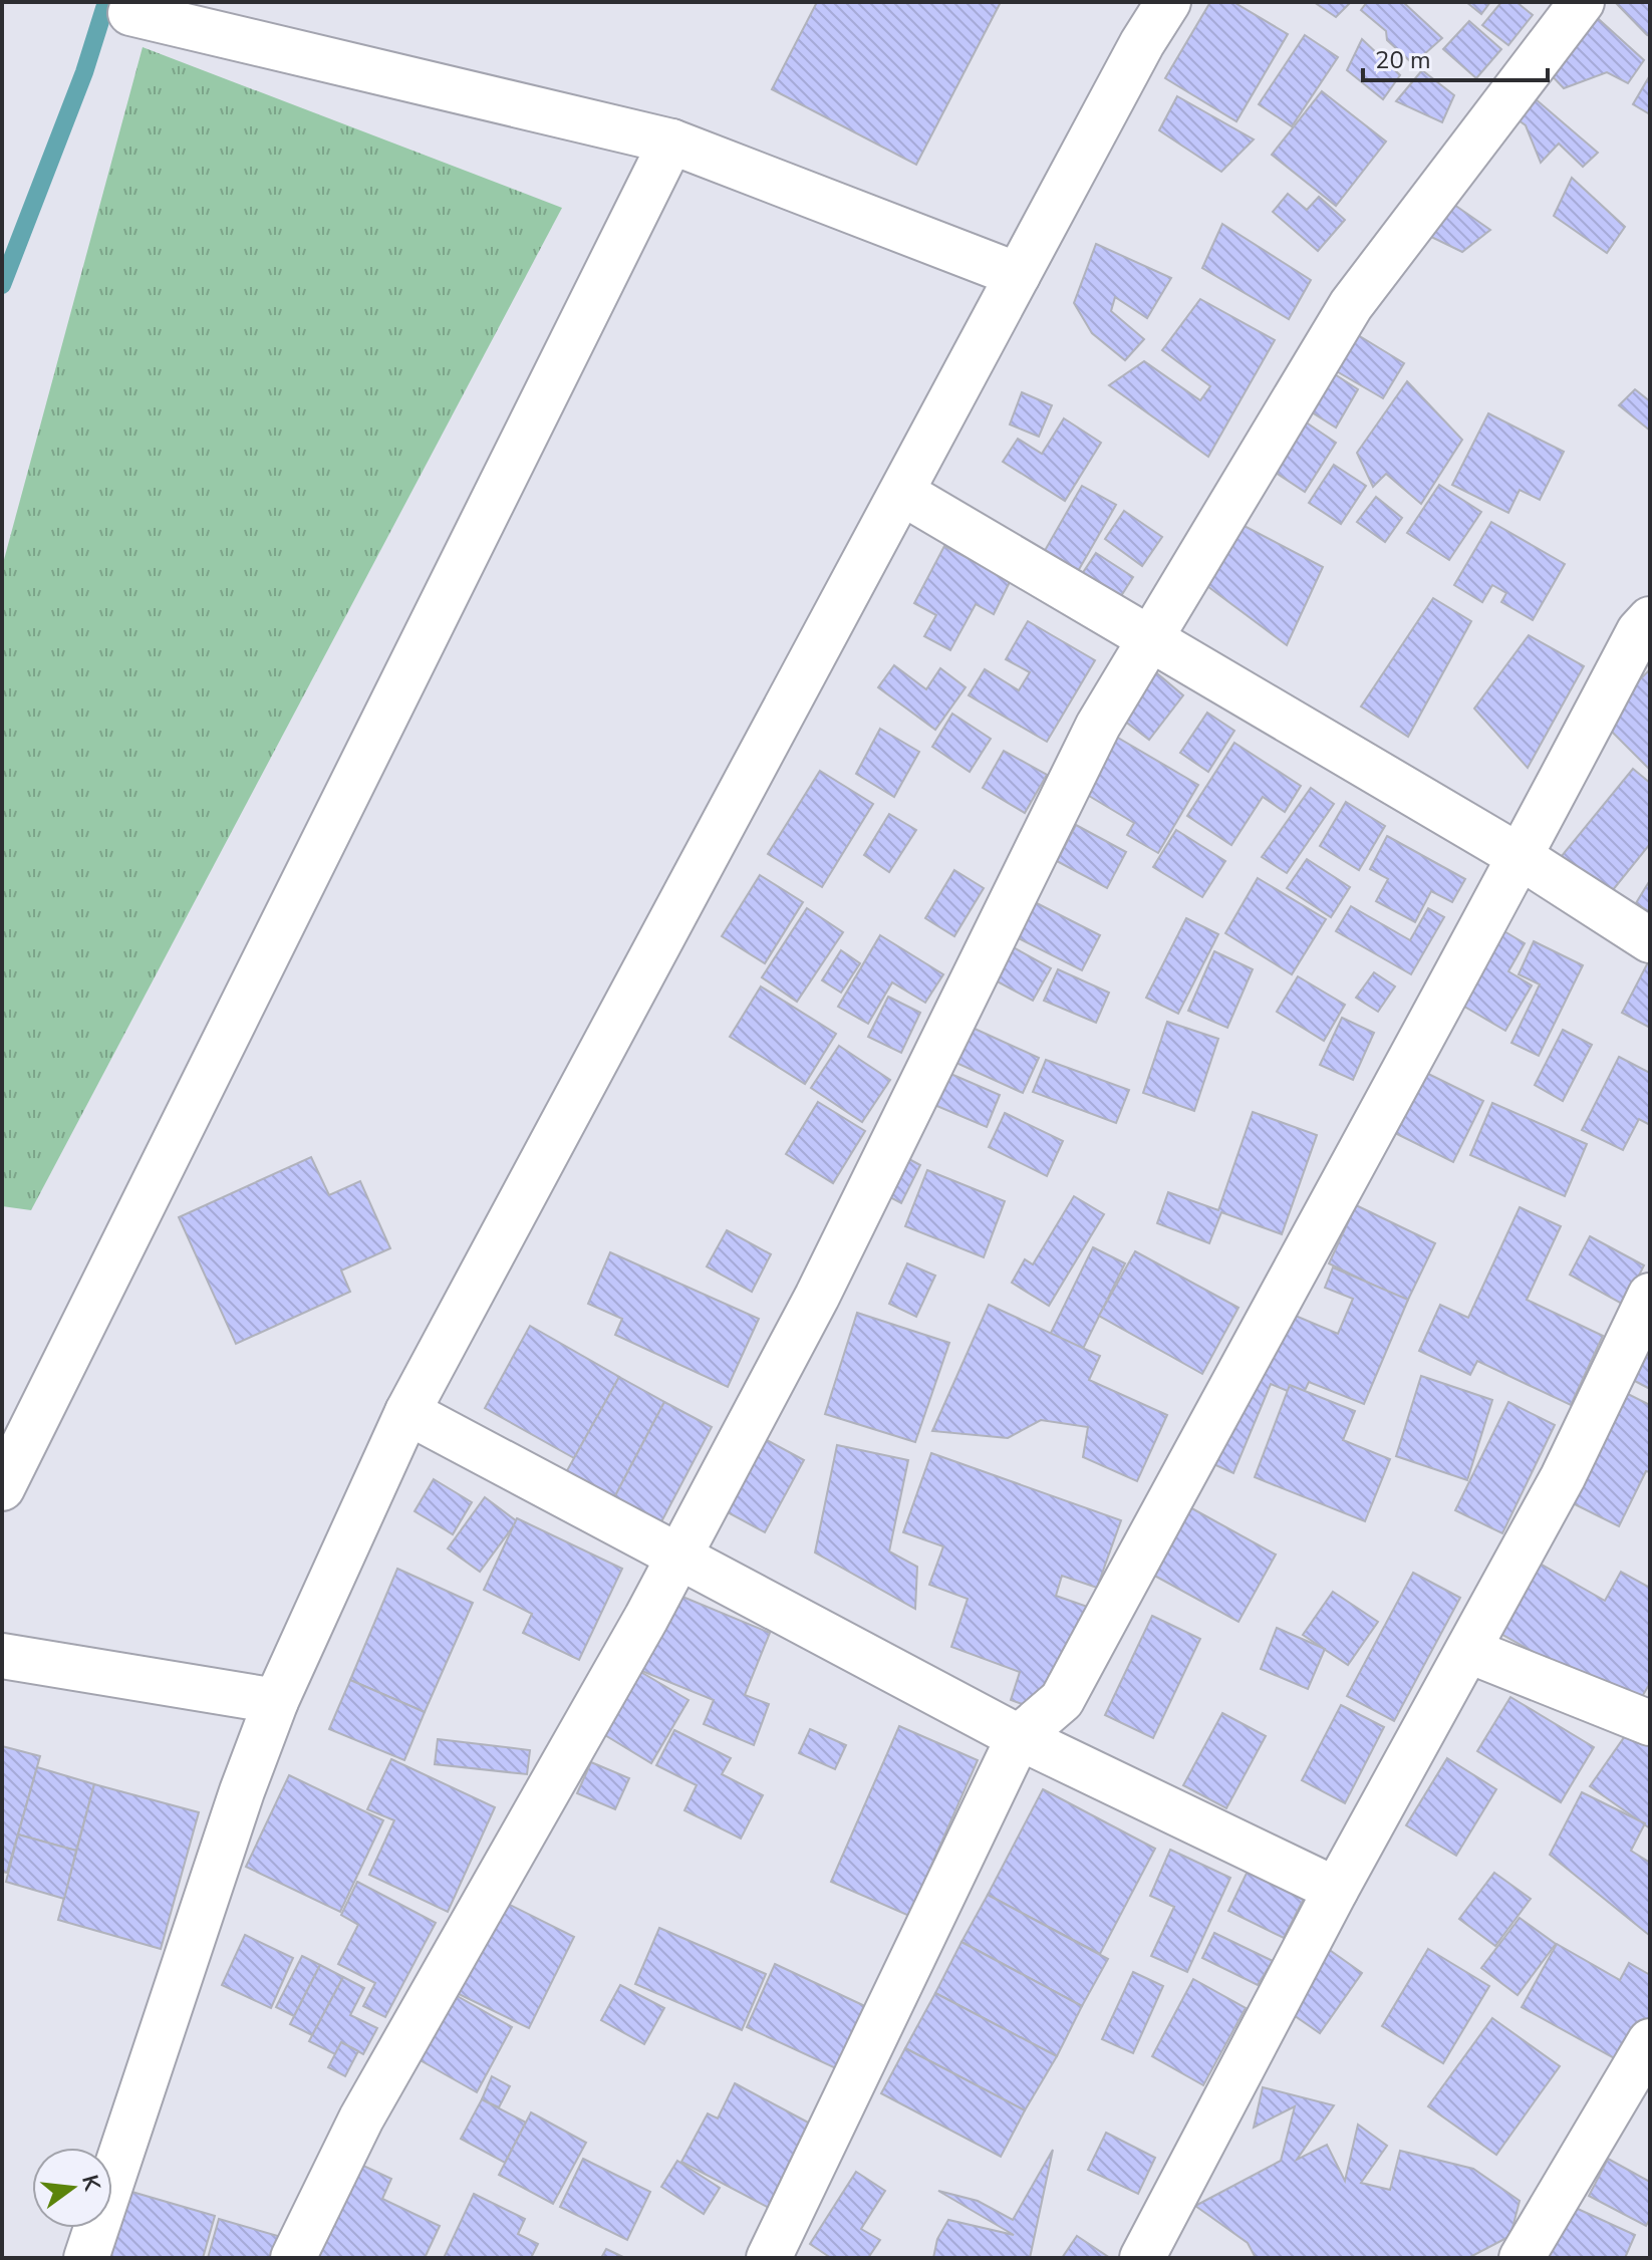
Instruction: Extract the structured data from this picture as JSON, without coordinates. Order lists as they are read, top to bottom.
{
  "scale_bar": "20 m",
  "north": "right"
}
